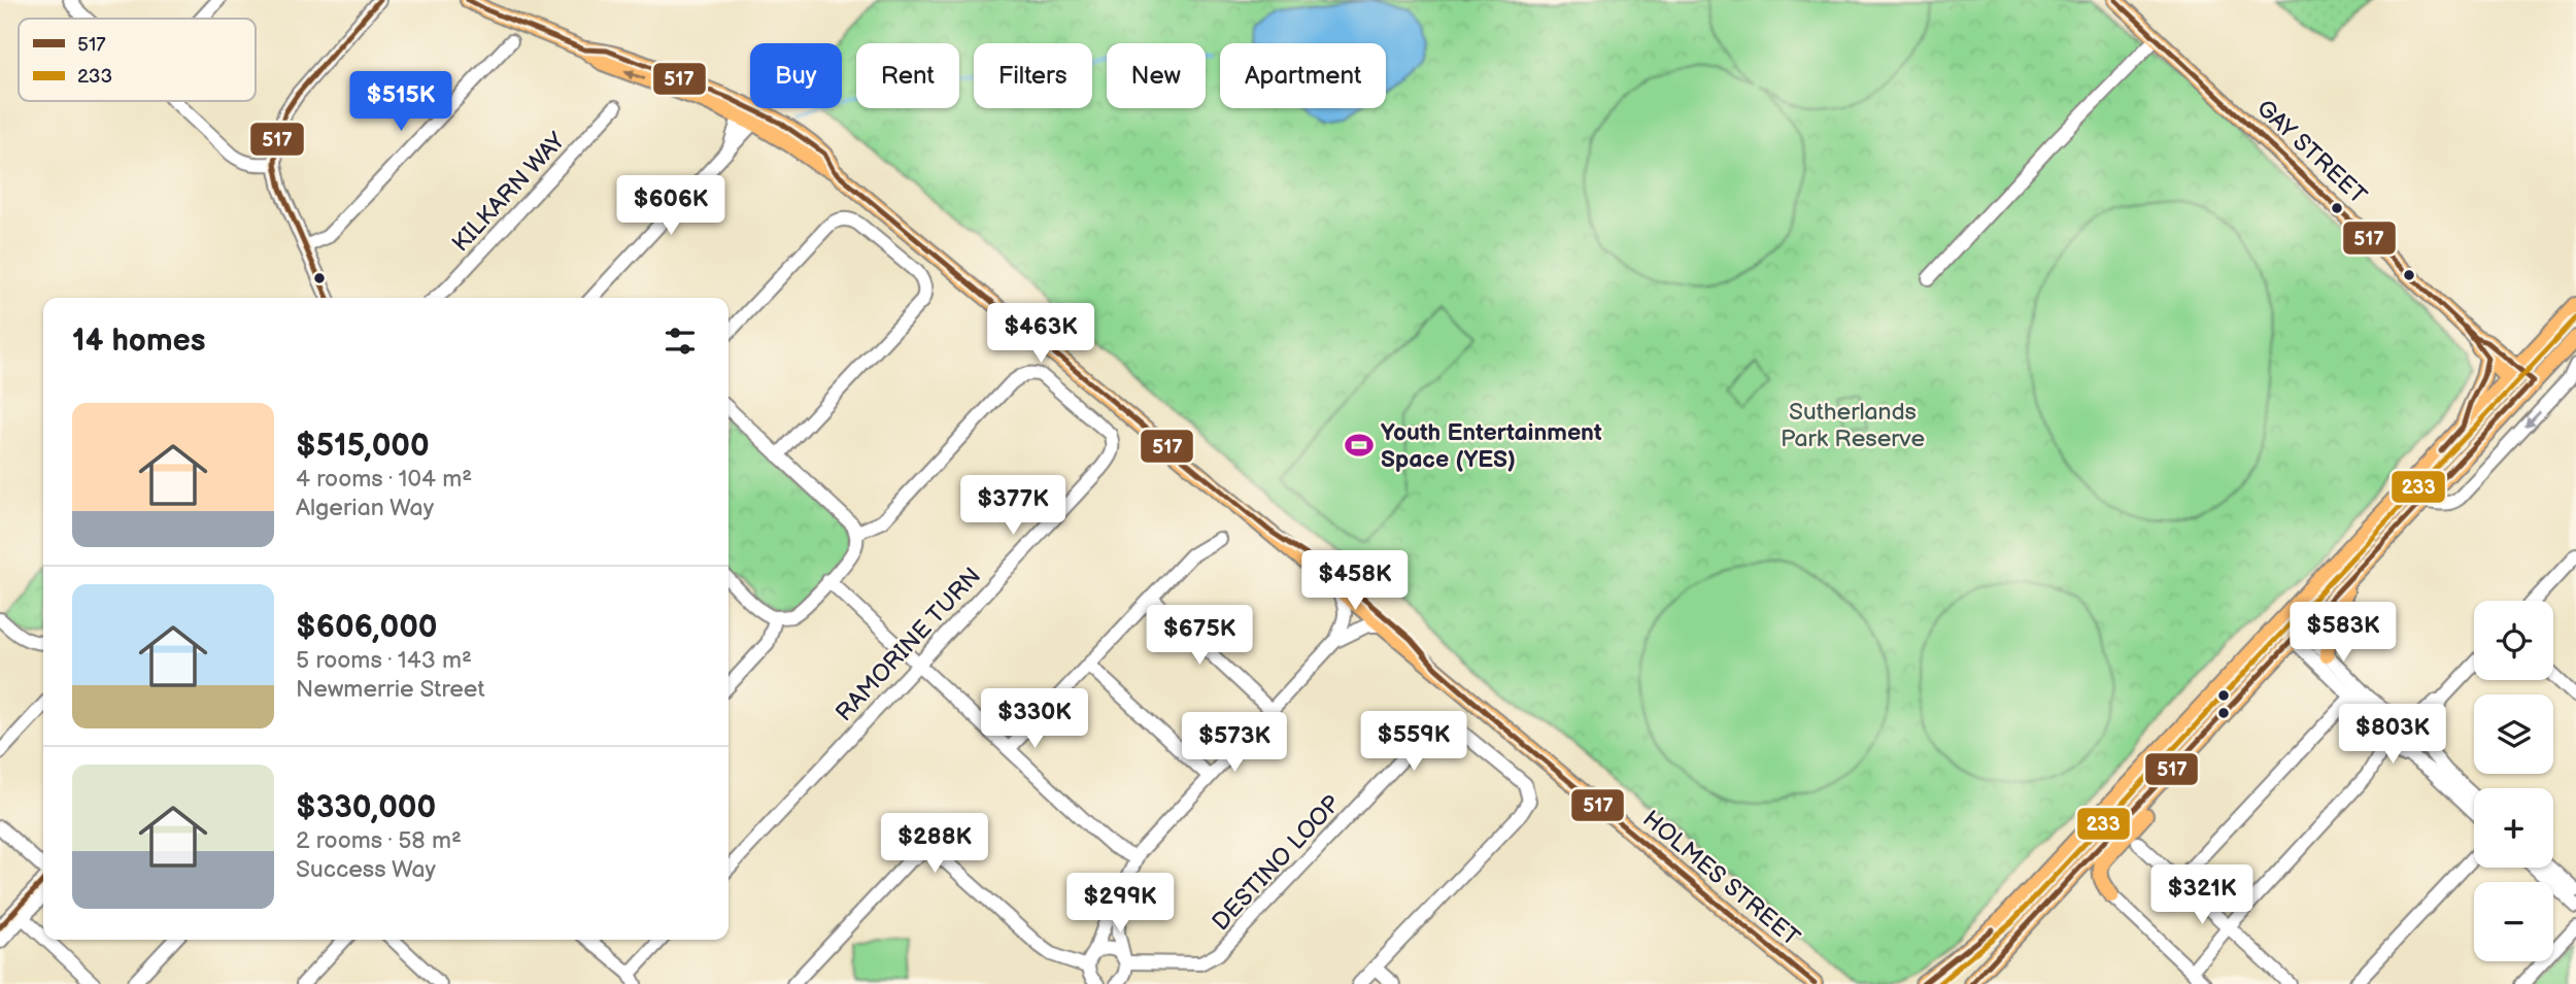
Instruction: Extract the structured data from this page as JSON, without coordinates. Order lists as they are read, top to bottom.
{
  "streets": {
    "main road": ["GAY STREET", "HOLMES STREET"],
    "street": ["KILKARN WAY", "RAMORINE TURN", "DESTINO LOOP"]
  },
  "parks": ["Sutherlands Park Reserve"],
  "places": {
    "sports": ["Youth Entertainment Space (YES)"]
  },
  "lines": ["transit line 517", "transit line 233"],
  "legend": ["517", "233"],
  "page": {
    "chip": [
      "Buy",
      "Rent",
      "Filters",
      "New",
      "Apartment"
    ],
    "price": [
      "$515K",
      "$606K",
      "$463K",
      "$377K",
      "$458K",
      "$583K",
      "$675K",
      "$330K",
      "$803K",
      "$559K",
      "$573K",
      "$288K",
      "$321K",
      "$299K"
    ],
    "heading": "14 homes",
    "list": [
      {
        "name": "$515,000",
        "note": "4 rooms · 104 m² · Algerian Way"
      },
      {
        "name": "$606,000",
        "note": "5 rooms · 143 m² · Newmerrie Street"
      },
      {
        "name": "$330,000",
        "note": "2 rooms · 58 m² · Success Way"
      }
    ],
    "map_buttons": ["+", "−"]
  }
}
